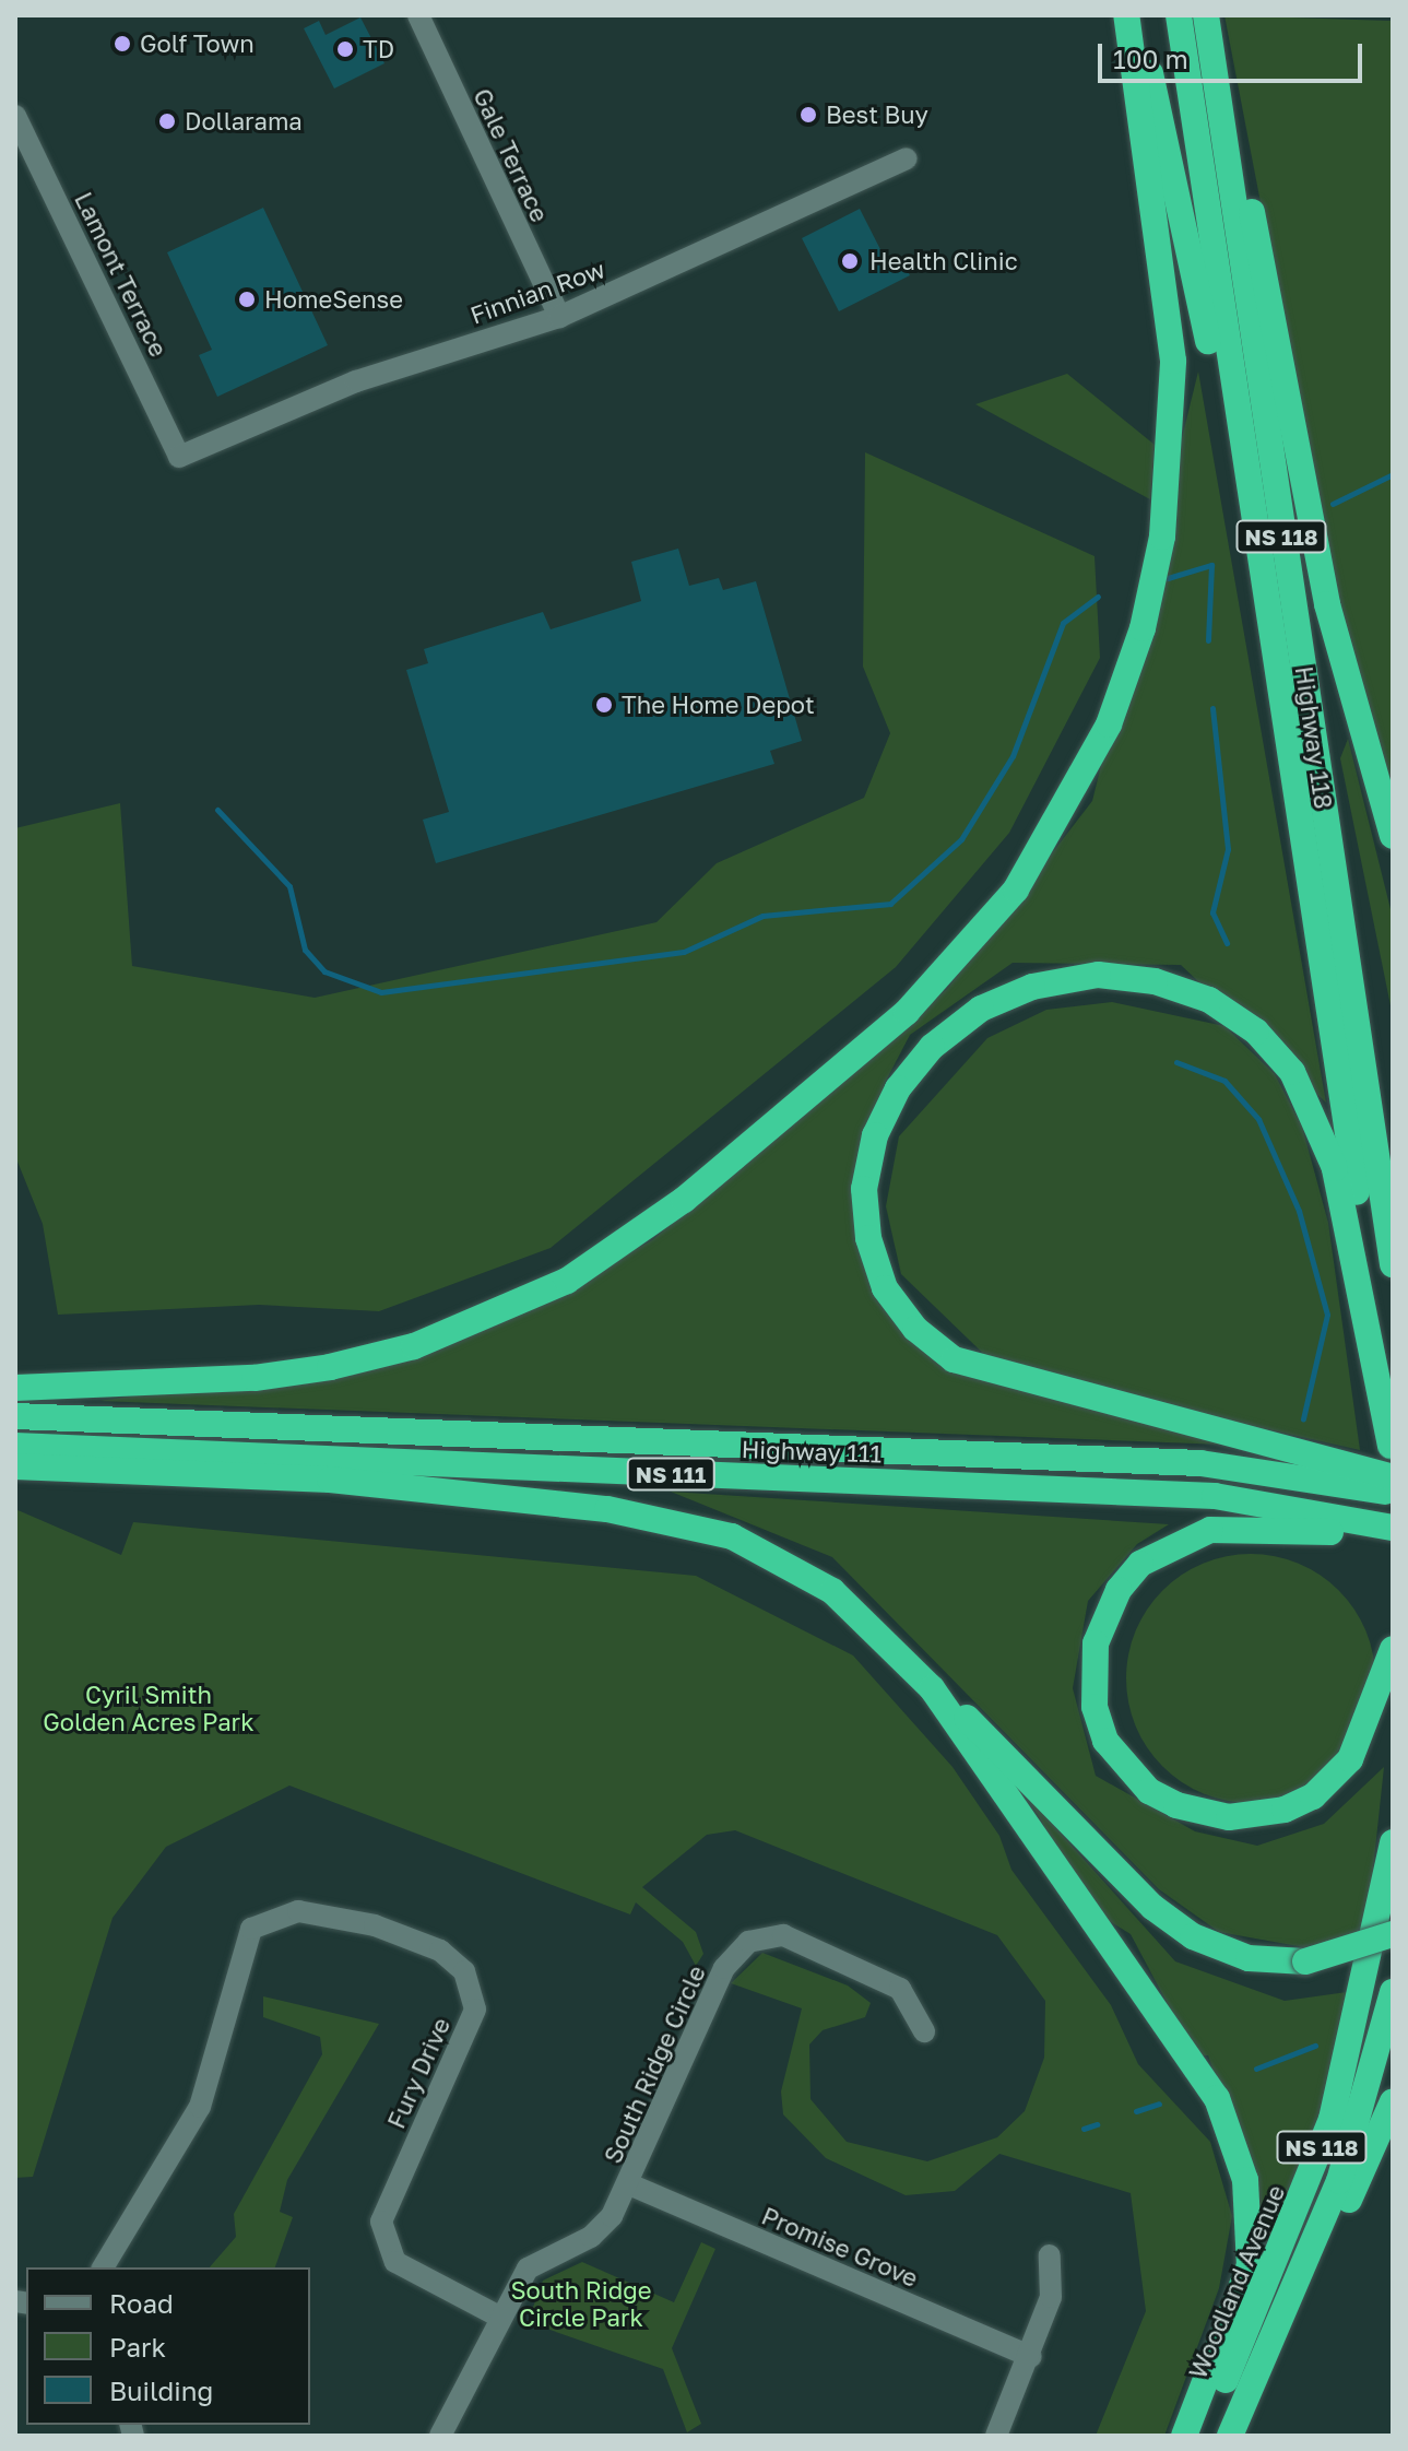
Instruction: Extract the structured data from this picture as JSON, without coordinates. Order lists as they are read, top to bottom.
{
  "streets": {
    "highway": [
      "NS 118",
      "Highway 118",
      "Highway 111",
      "NS 111",
      "Woodland Avenue"
    ],
    "street": [
      "Gale Terrace",
      "Lamont Terrace",
      "Finnian Row",
      "South Ridge Circle",
      "Fury Drive",
      "Promise Grove"
    ]
  },
  "crossings": [
    ["Gale Terrace", "Finnian Row"],
    ["Lamont Terrace", "Finnian Row"],
    ["South Ridge Circle", "Fury Drive"],
    ["South Ridge Circle", "Promise Grove"]
  ],
  "parks": ["Cyril Smith Golden Acres Park", "South Ridge Circle Park"],
  "places": [
    "Golf Town",
    "TD",
    "Best Buy",
    "Dollarama",
    "Health Clinic",
    "HomeSense",
    "The Home Depot"
  ],
  "legend": ["Road", "Park", "Building"],
  "scale_bar": "100 m"
}
